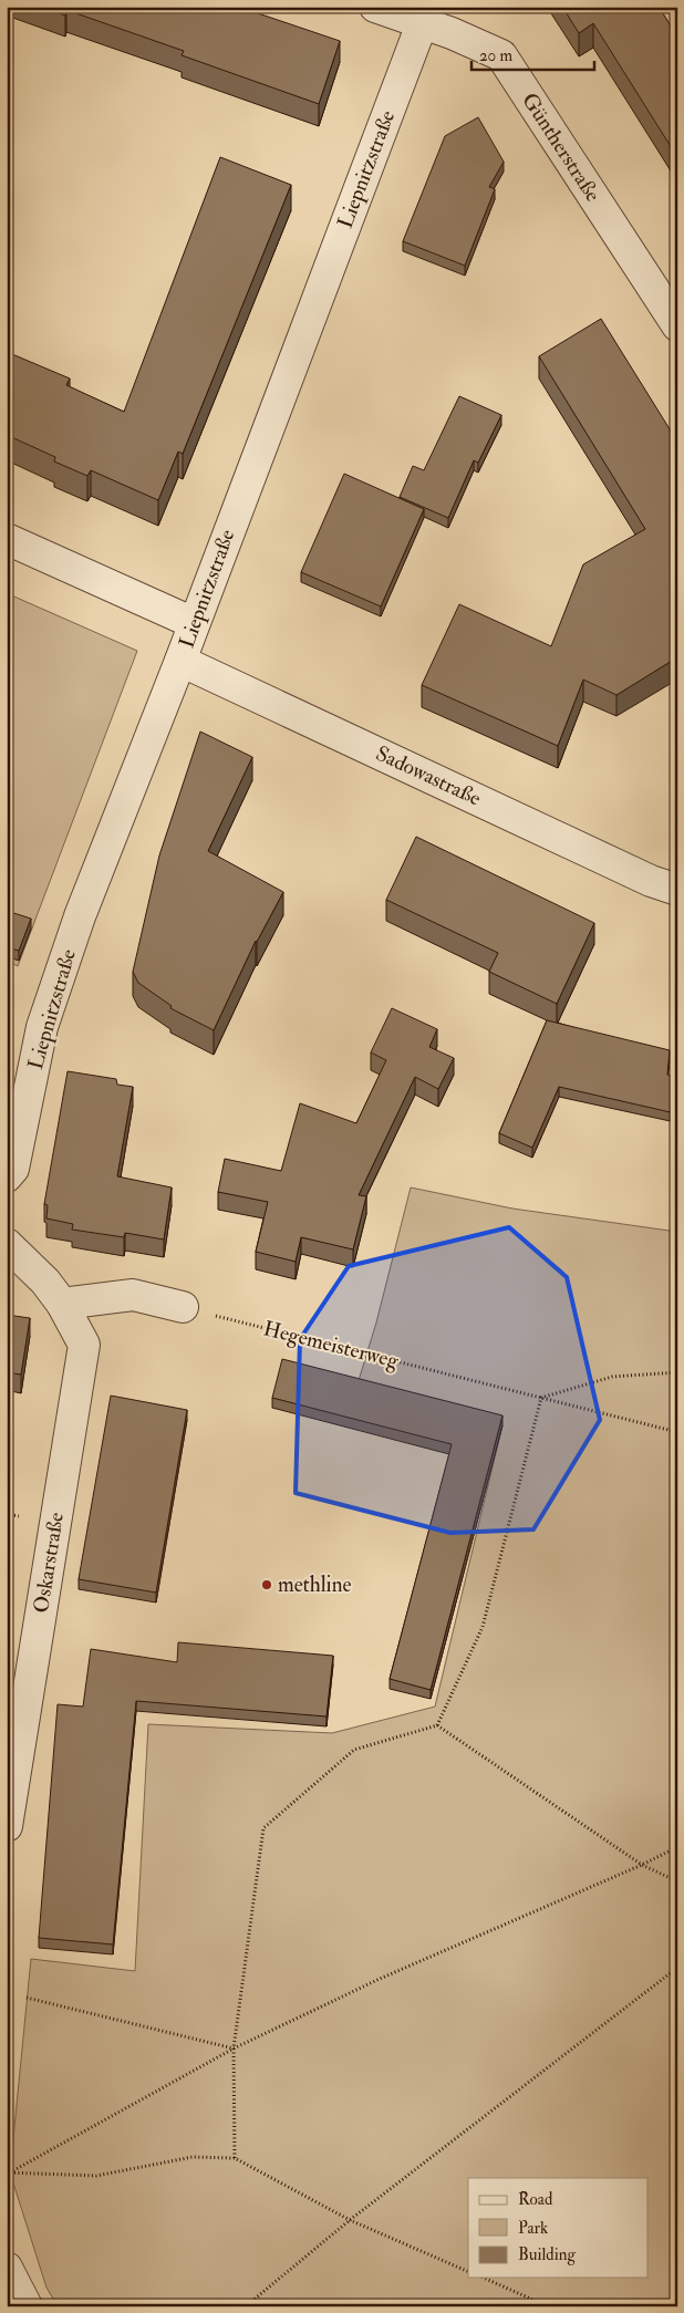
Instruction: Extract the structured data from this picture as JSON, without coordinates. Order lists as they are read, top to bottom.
{
  "streets": {
    "street": [
      "Güntherstraße",
      "Liepnitzstraße",
      "Sadowastraße",
      "Oskarstraße"
    ],
    "path": ["Hegemeisterweg"]
  },
  "crossings": [
    ["Güntherstraße", "Liepnitzstraße"],
    ["Liepnitzstraße", "Sadowastraße"]
  ],
  "places": ["methline"],
  "legend": ["Road", "Park", "Building"],
  "scale_bar": "20 m"
}
